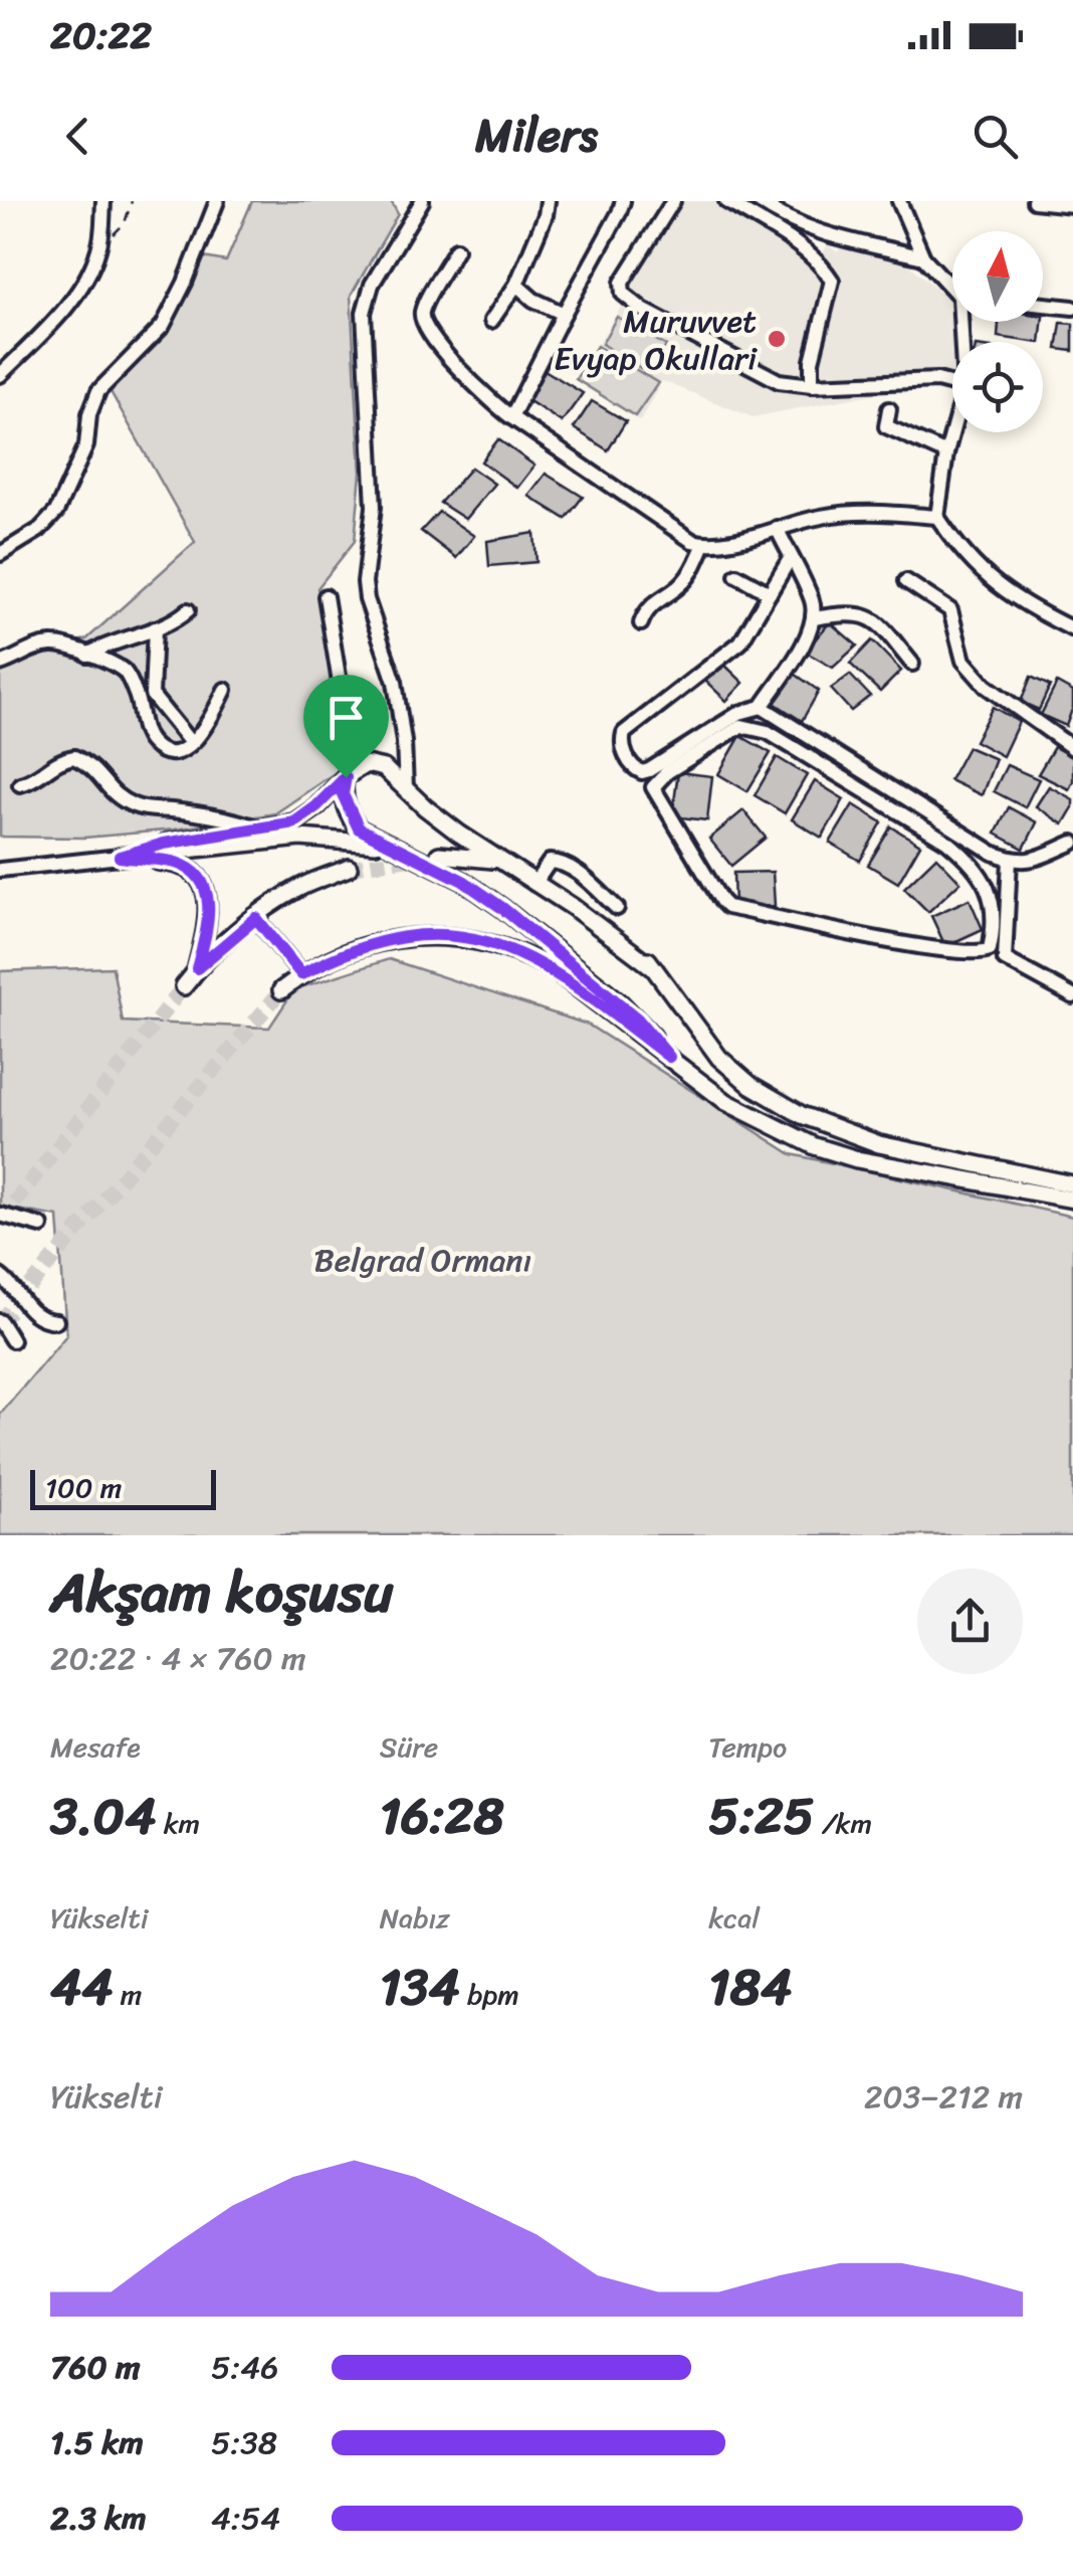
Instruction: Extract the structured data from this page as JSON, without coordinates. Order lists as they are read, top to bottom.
{
  "parks": ["Belgrad Ormanı"],
  "places": ["Muruvvet Evyap Okullari"],
  "scale_bar": "100 m",
  "north": "top",
  "page": {
    "status": "20:22",
    "header": "Milers",
    "scale": "100 m",
    "heading": ["Akşam koşusu", "20:22 · 4 × 760 m"],
    "stats": [
      ["Mesafe", "3.04 km"],
      ["Süre", "16:28"],
      ["Tempo", "5:25 /km"],
      ["Yükselti", "44 m"],
      ["Nabız", "134 bpm"],
      ["kcal", "184"]
    ],
    "chart": ["Yükselti", "203–212 m"],
    "list": [
      {
        "name": "760 m",
        "note": "5:46"
      },
      {
        "name": "1.5 km",
        "note": "5:38"
      },
      {
        "name": "2.3 km",
        "note": "4:54"
      }
    ]
  }
}
